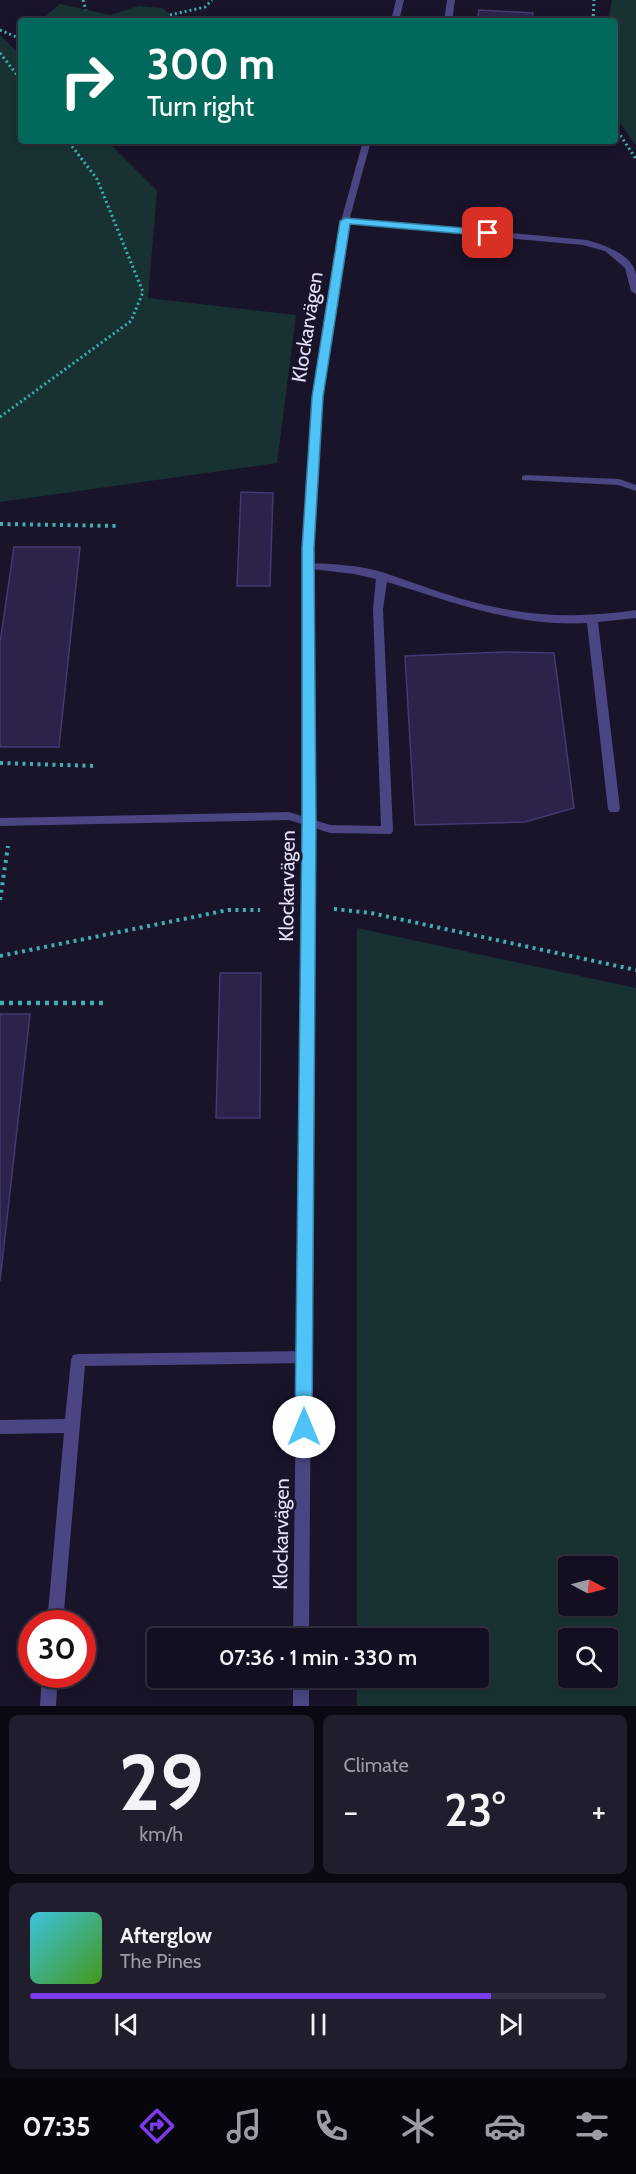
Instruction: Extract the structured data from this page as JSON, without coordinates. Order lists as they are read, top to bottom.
{
  "streets": {
    "street": ["Klockarvägen"]
  },
  "north": "right",
  "page": {
    "turn": ["300 m", "Turn right"],
    "limit": "30",
    "trip": "07:36 · 1 min · 330 m",
    "tile": [
      ["29", "km/h"],
      "Climate"
    ],
    "heat": ["−", "23°", "+"],
    "song": ["Afterglow", "The Pines"],
    "tabs": "07:35"
  }
}
